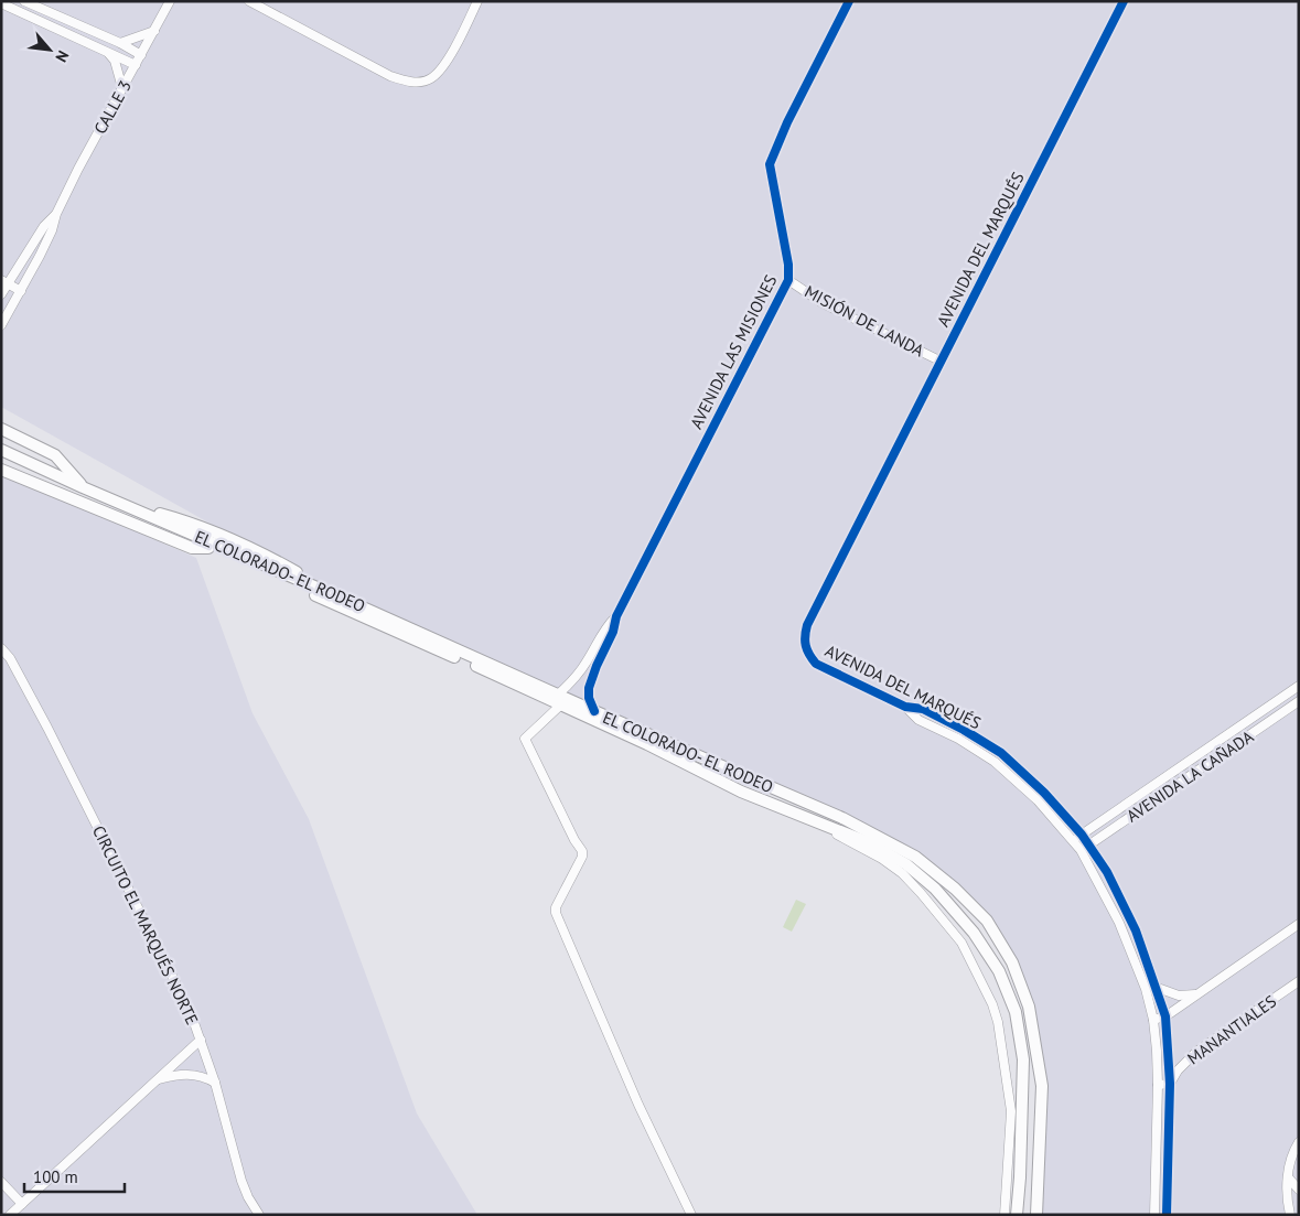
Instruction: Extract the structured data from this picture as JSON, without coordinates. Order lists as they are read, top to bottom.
{
  "streets": {
    "main road": ["EL COLORADO- EL RODEO"],
    "street": [
      "CALLE 3",
      "AVENIDA DEL MARQUÉS",
      "MISIÓN DE LANDA",
      "AVENIDA LAS MISIONES",
      "AVENIDA LA CAÑADA",
      "CIRCUITO EL MARQUÉS NORTE",
      "MANANTIALES"
    ]
  },
  "crossings": [
    ["AVENIDA DEL MARQUÉS", "MISIÓN DE LANDA"],
    ["AVENIDA DEL MARQUÉS", "AVENIDA LA CAÑADA"],
    ["AVENIDA DEL MARQUÉS", "MANANTIALES"],
    ["MISIÓN DE LANDA", "AVENIDA LAS MISIONES"],
    ["AVENIDA LAS MISIONES", "EL COLORADO- EL RODEO"]
  ],
  "scale_bar": "100 m",
  "north": "bottom right"
}
